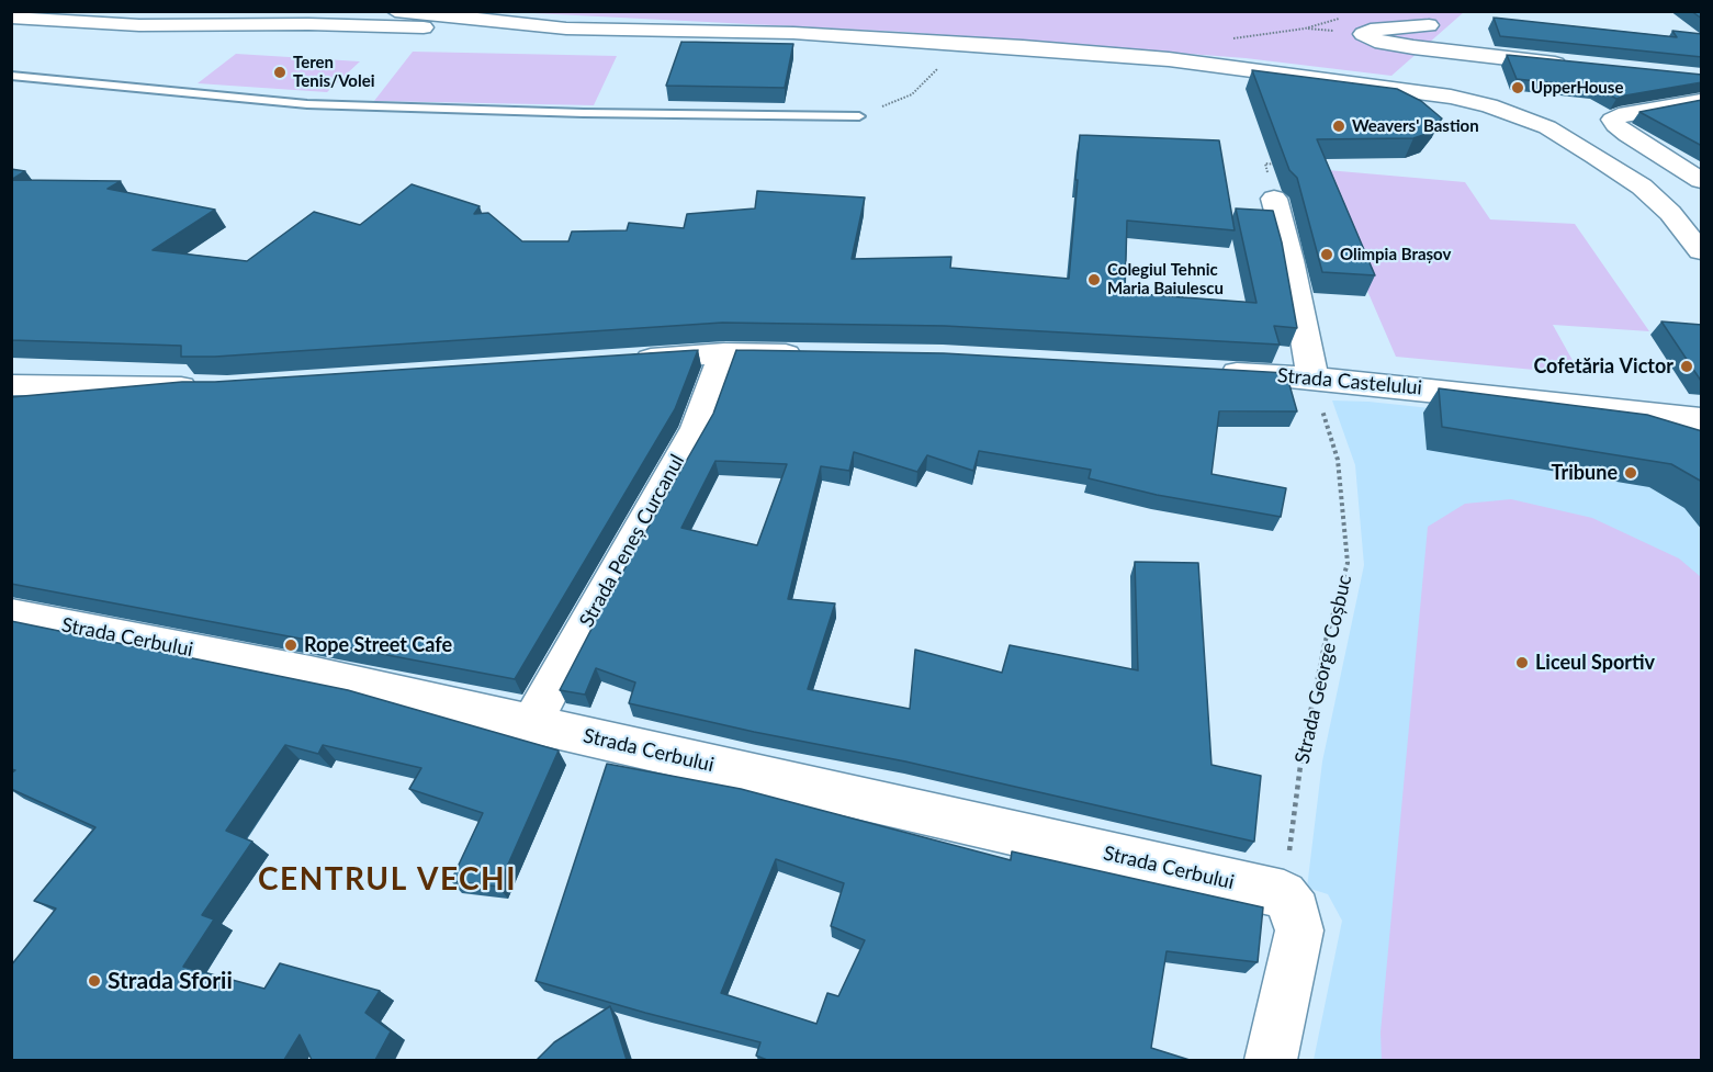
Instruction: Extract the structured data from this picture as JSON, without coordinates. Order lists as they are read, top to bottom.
{
  "streets": {
    "street": ["Strada Castelului", "Strada Peneș Curcanul", "Strada Cerbului"],
    "path": ["Strada George Coșbuc"]
  },
  "crossings": [
    ["Strada Castelului", "Strada George Coșbuc"],
    ["Strada Peneș Curcanul", "Strada Cerbului"],
    ["Strada Cerbului", "Strada George Coșbuc"]
  ],
  "districts": ["CENTRUL VECHI"],
  "places": [
    "Teren Tenis/Volei",
    "UpperHouse",
    "Weavers' Bastion",
    "Olimpia Brașov",
    "Colegiul Tehnic Maria Baiulescu",
    "Cofetăria Victor",
    "Tribune",
    "Rope Street Cafe",
    "Liceul Sportiv",
    "Strada Sforii"
  ]
}
